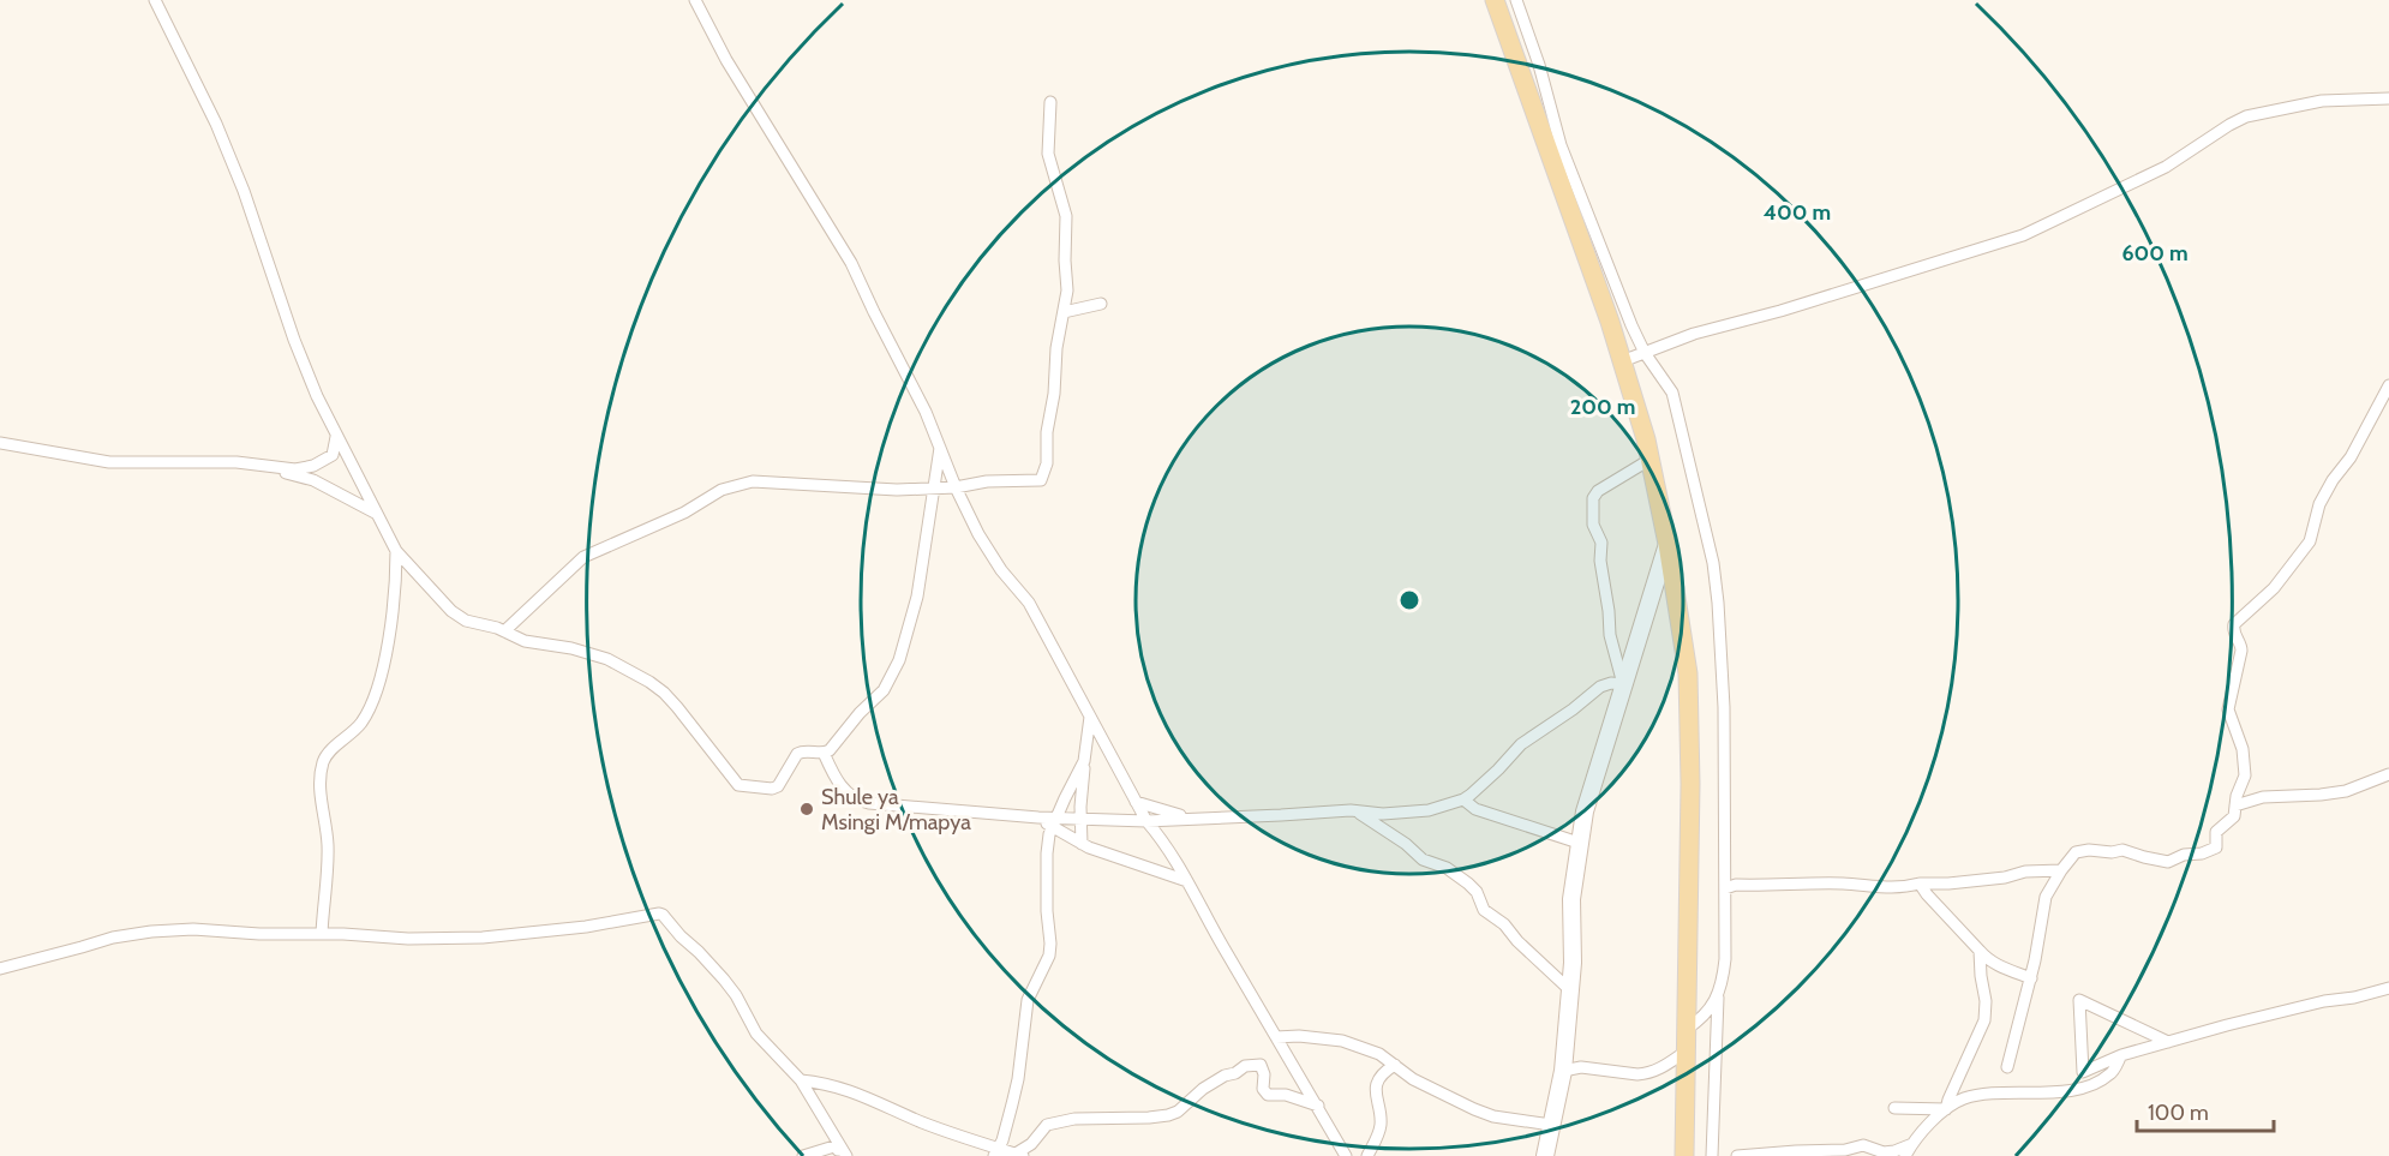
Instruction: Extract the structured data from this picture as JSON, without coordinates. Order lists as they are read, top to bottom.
{
  "places": ["Shule ya Msingi M/mapya"],
  "scale_bar": "100 m",
  "rings": ["400 m", "600 m", "200 m"]
}
